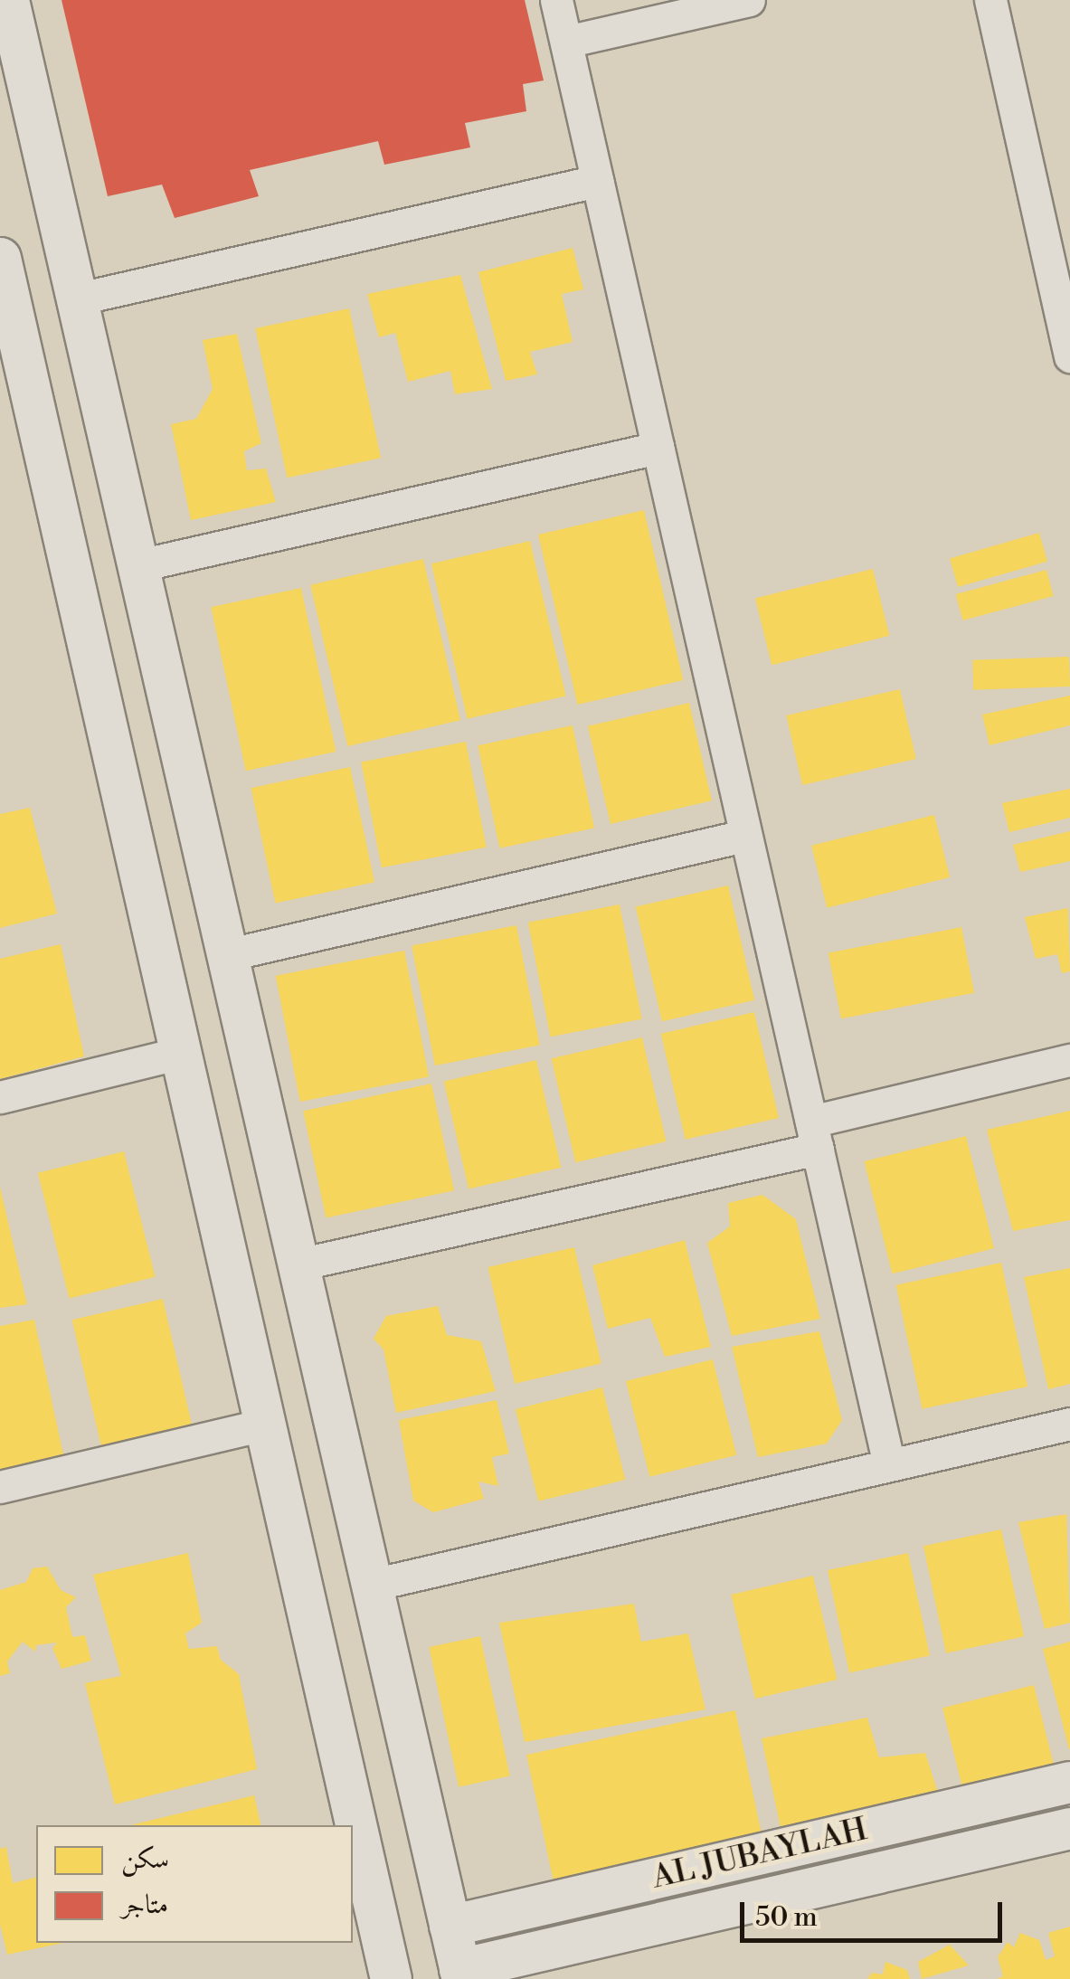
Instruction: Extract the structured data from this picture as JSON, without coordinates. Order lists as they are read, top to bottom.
{
  "streets": {
    "street": ["AL JUBAYLAH"]
  },
  "legend": ["سكن", "متاجر"],
  "scale_bar": "50 m"
}
